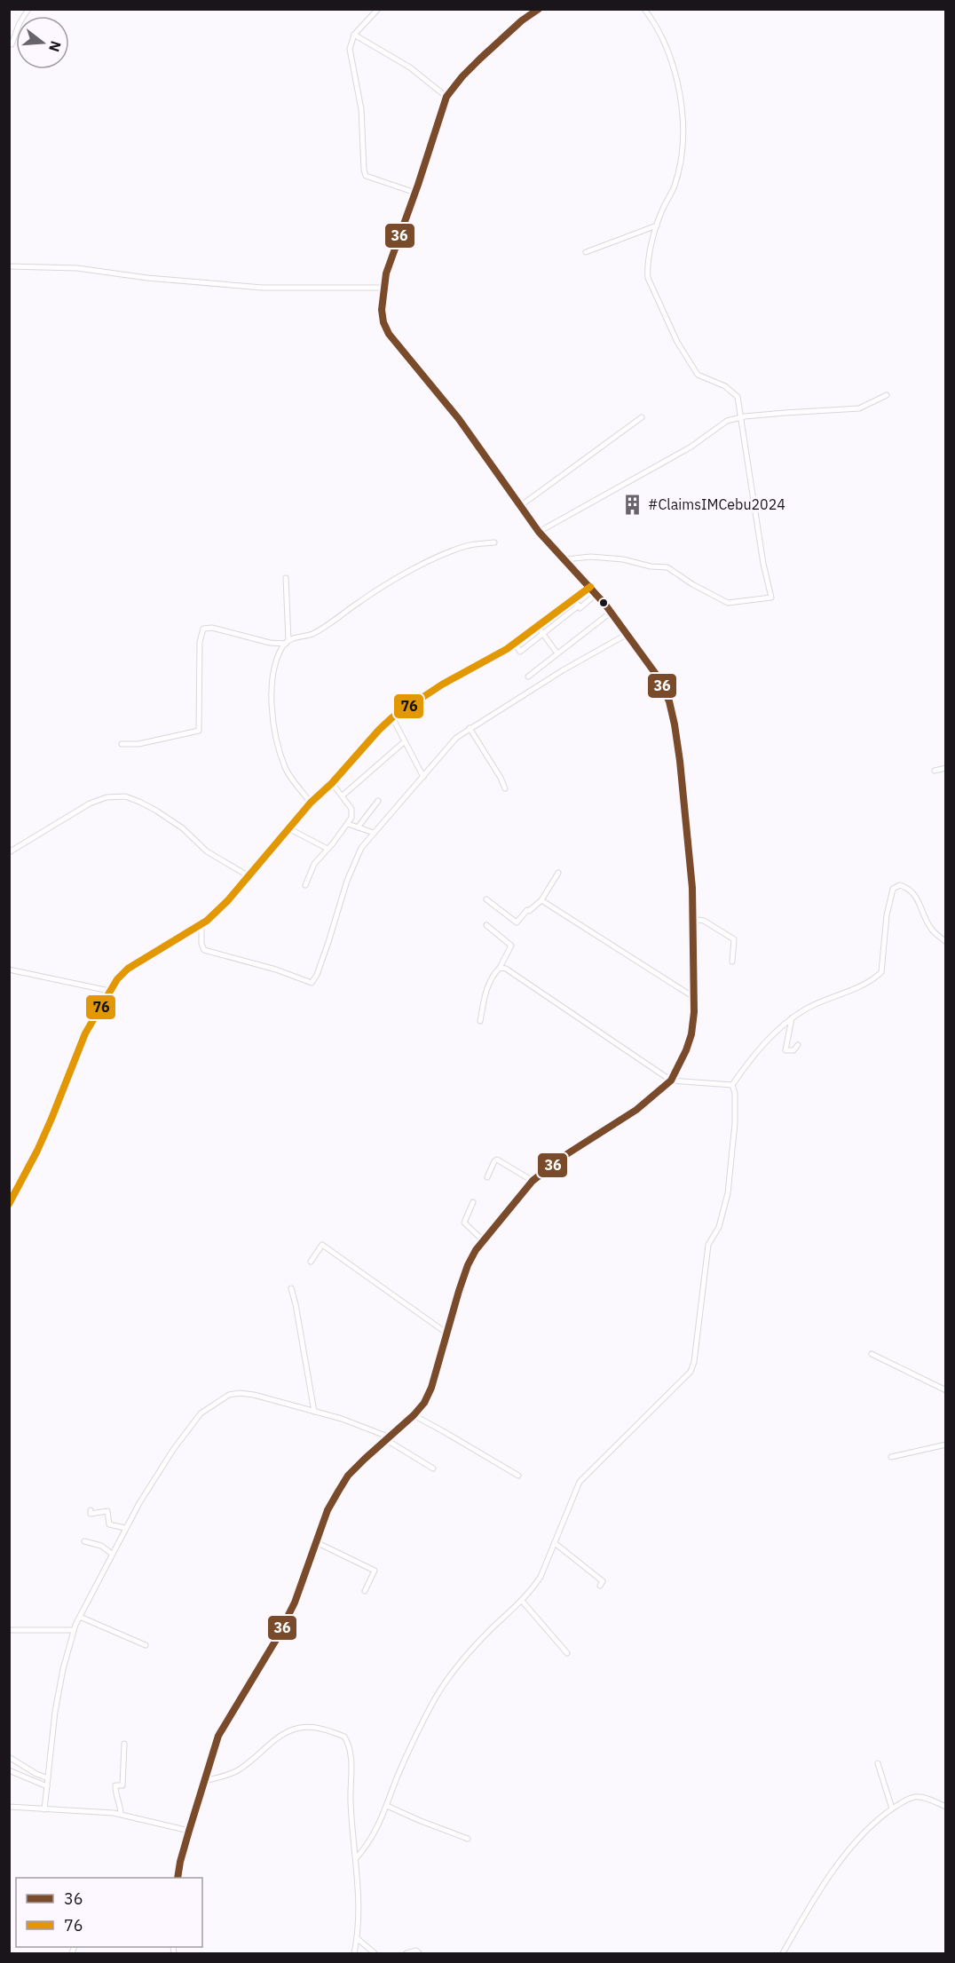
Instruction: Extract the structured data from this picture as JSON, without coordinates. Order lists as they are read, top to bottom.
{
  "places": {
    "building": ["#ClaimsIMCebu2024"]
  },
  "lines": ["transit line 36", "transit line 76"],
  "legend": ["36", "76"],
  "north": "right"
}
